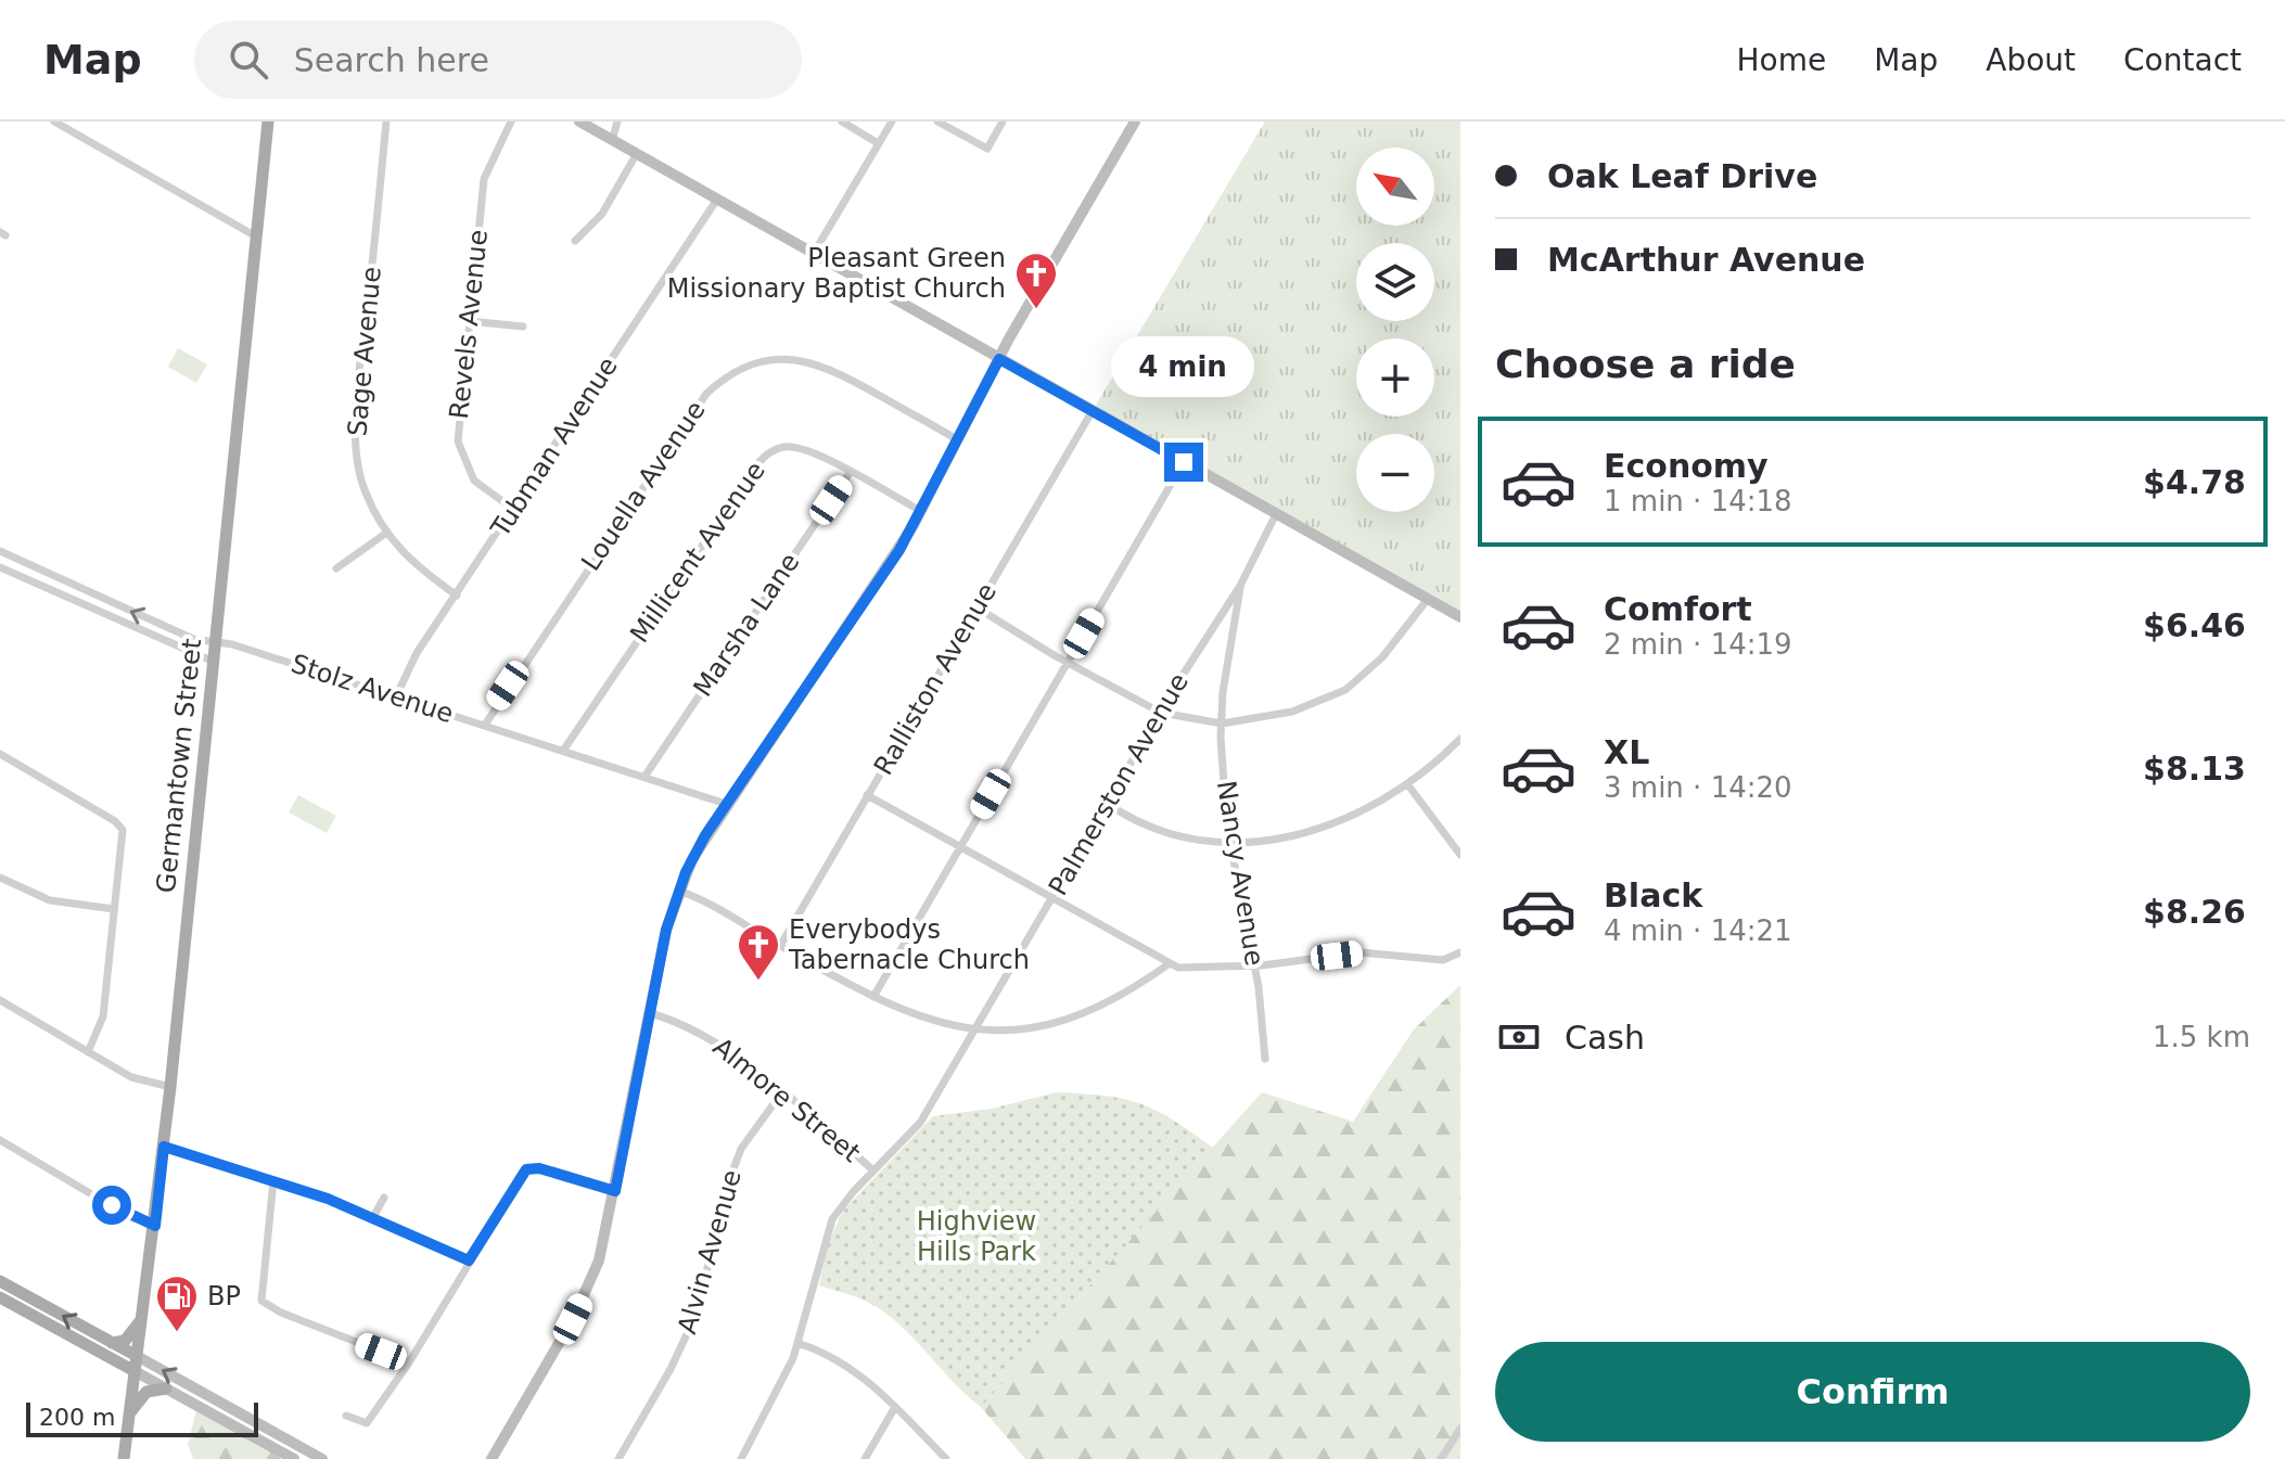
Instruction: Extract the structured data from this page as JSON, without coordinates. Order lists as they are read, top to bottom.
{
  "streets": {
    "main road": ["Germantown Street"],
    "street": [
      "Revels Avenue",
      "Sage Avenue",
      "Tubman Avenue",
      "Louella Avenue",
      "Millicent Avenue",
      "Marsha Lane",
      "Ralliston Avenue",
      "Stolz Avenue",
      "Palmerston Avenue",
      "Nancy Avenue",
      "Almore Street",
      "Alvin Avenue"
    ]
  },
  "crossings": [
    ["Revels Avenue", "Tubman Avenue"],
    ["Sage Avenue", "Tubman Avenue"],
    ["Tubman Avenue", "Stolz Avenue"],
    ["Louella Avenue", "Stolz Avenue"],
    ["Millicent Avenue", "Marsha Lane"],
    ["Millicent Avenue", "Stolz Avenue"],
    ["Marsha Lane", "Stolz Avenue"],
    ["Stolz Avenue", "Germantown Street"],
    ["Palmerston Avenue", "Nancy Avenue"],
    ["Palmerston Avenue", "Almore Street"],
    ["Almore Street", "Alvin Avenue"]
  ],
  "parks": ["Highview Hills Park"],
  "places": {
    "church": ["Pleasant Green Missionary Baptist Church", "Everybodys Tabernacle Church"],
    "fuel station": ["BP"]
  },
  "scale_bar": "200 m",
  "north": "top left",
  "page": {
    "header": "Map",
    "search": "Search here",
    "nav": [
      "Home",
      "Map",
      "About",
      "Contact"
    ],
    "banner": ["Oak Leaf Drive", "McArthur Avenue"],
    "map_buttons": ["+", "−"],
    "heading": "Choose a ride",
    "bubble": "4 min",
    "list": [
      {
        "name": "Economy",
        "note": "1 min · 14:18",
        "value": "$4.78"
      },
      {
        "name": "Comfort",
        "note": "2 min · 14:19",
        "value": "$6.46"
      },
      {
        "name": "XL",
        "note": "3 min · 14:20",
        "value": "$8.13"
      },
      {
        "name": "Black",
        "note": "4 min · 14:21",
        "value": "$8.26"
      }
    ],
    "pay": ["Cash", "1.5 km"],
    "buttons": "Confirm",
    "scale": "200 m"
  }
}
